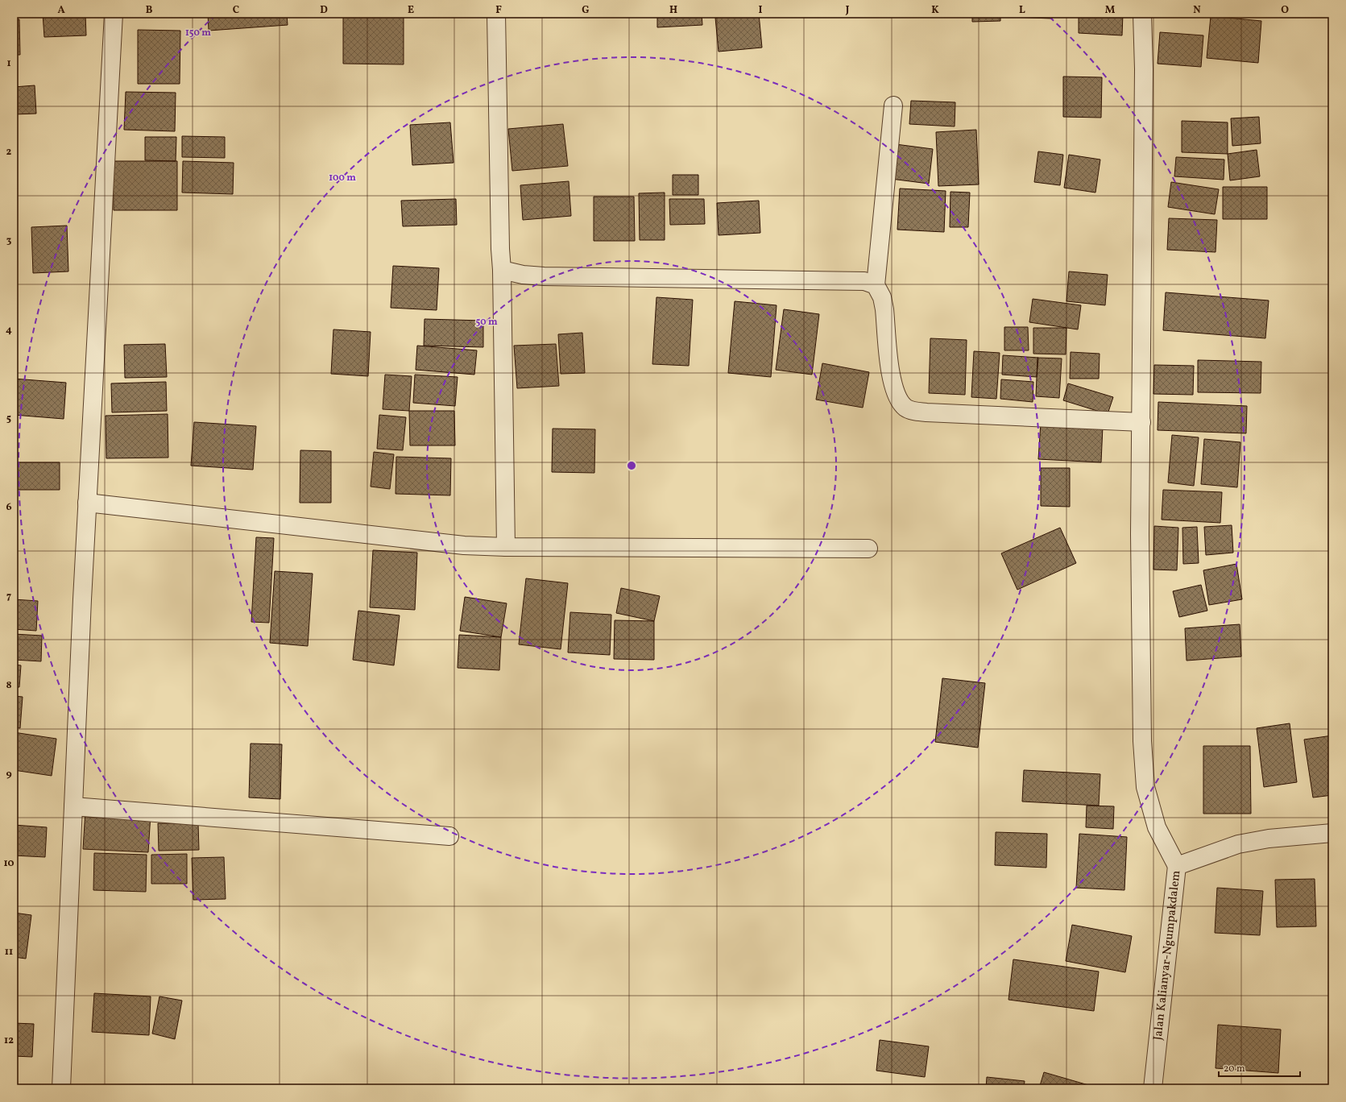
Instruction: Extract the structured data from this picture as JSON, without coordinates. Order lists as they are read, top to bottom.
{
  "streets": {
    "street": ["Jalan Kalianyar-Ngumpakdalem"]
  },
  "scale_bar": "20 m",
  "grid": {
    "columns": [
      "A",
      "B",
      "C",
      "D",
      "E",
      "F",
      "G",
      "H",
      "I",
      "J",
      "K",
      "L",
      "M",
      "N",
      "O"
    ],
    "rows": [
      "1",
      "2",
      "3",
      "4",
      "5",
      "6",
      "7",
      "8",
      "9",
      "10",
      "11",
      "12"
    ]
  },
  "rings": ["150 m", "100 m", "50 m"]
}
